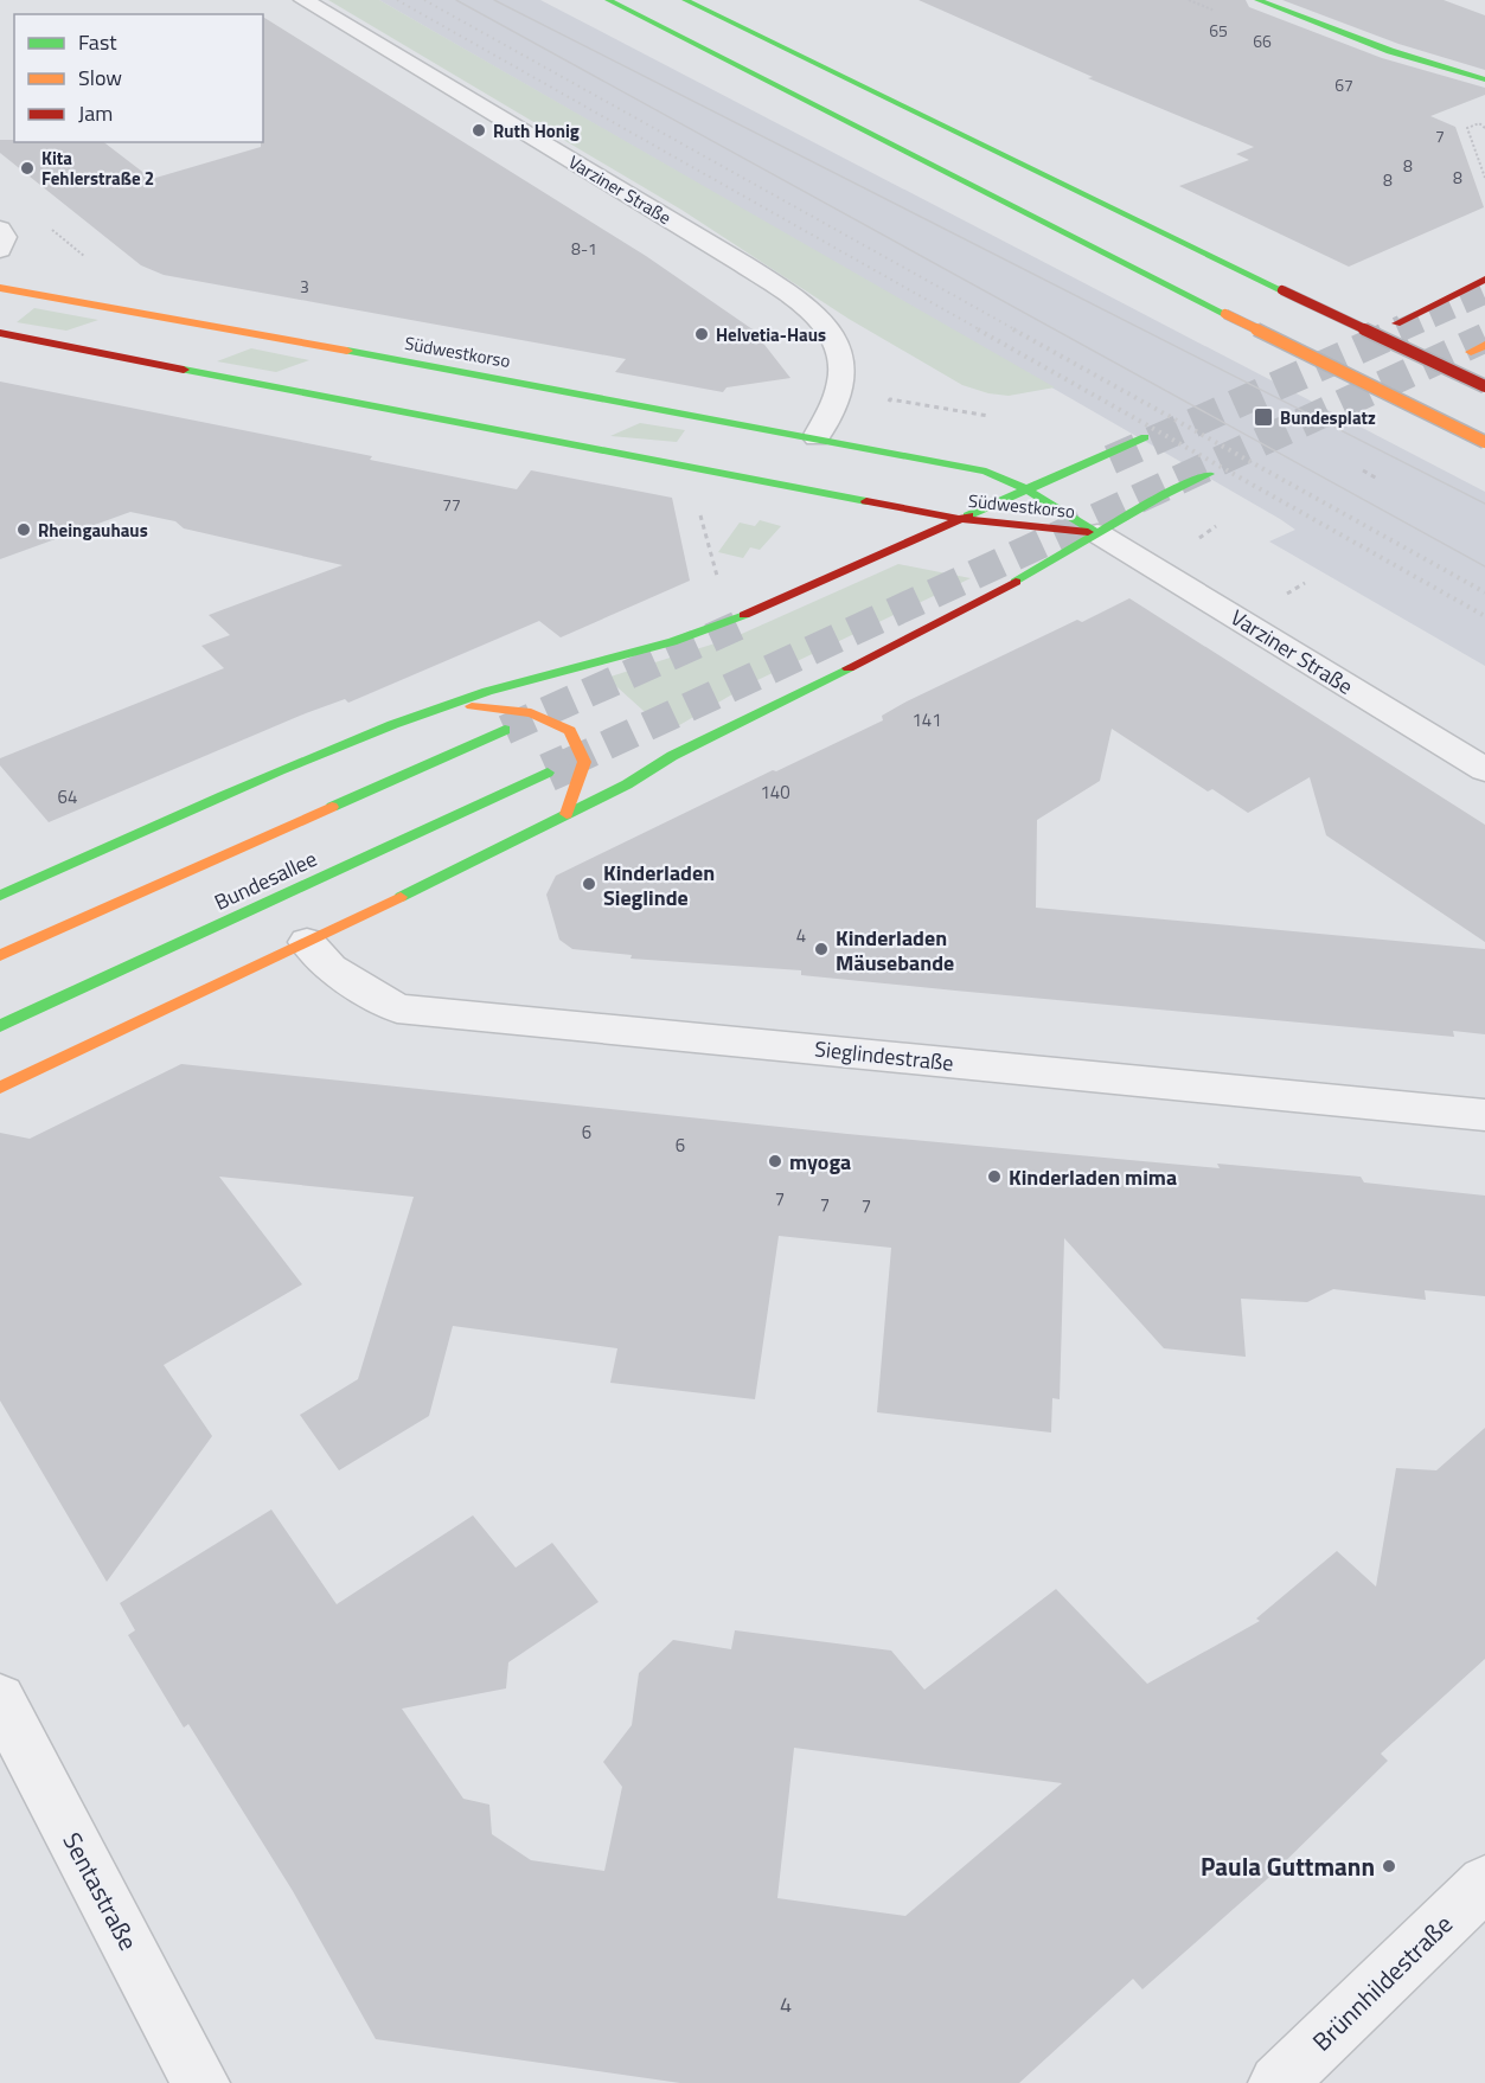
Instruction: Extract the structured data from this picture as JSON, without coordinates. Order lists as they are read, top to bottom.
{
  "streets": {
    "main road": ["Südwestkorso", "Bundesallee"],
    "street": [
      "Varziner Straße",
      "Sieglindestraße",
      "Sentastraße",
      "Brünnhildestraße"
    ]
  },
  "crossings": [
    ["Varziner Straße", "Südwestkorso"]
  ],
  "places": {
    "other": [
      "Ruth Honig",
      "Kita Fehlerstraße 2",
      "Helvetia-Haus",
      "Rheingauhaus",
      "Kinderladen Sieglinde",
      "Kinderladen Mäusebande",
      "myoga",
      "Kinderladen mima",
      "Paula Guttmann"
    ],
    "transit": ["Bundesplatz"]
  },
  "house_numbers": [
    "65",
    "66",
    "67",
    "7",
    "8",
    "8",
    "8",
    "8-1",
    "3",
    "77",
    "141",
    "140",
    "64",
    "4",
    "6",
    "6",
    "7",
    "7",
    "7",
    "4"
  ],
  "legend": ["Fast", "Slow", "Jam"]
}
